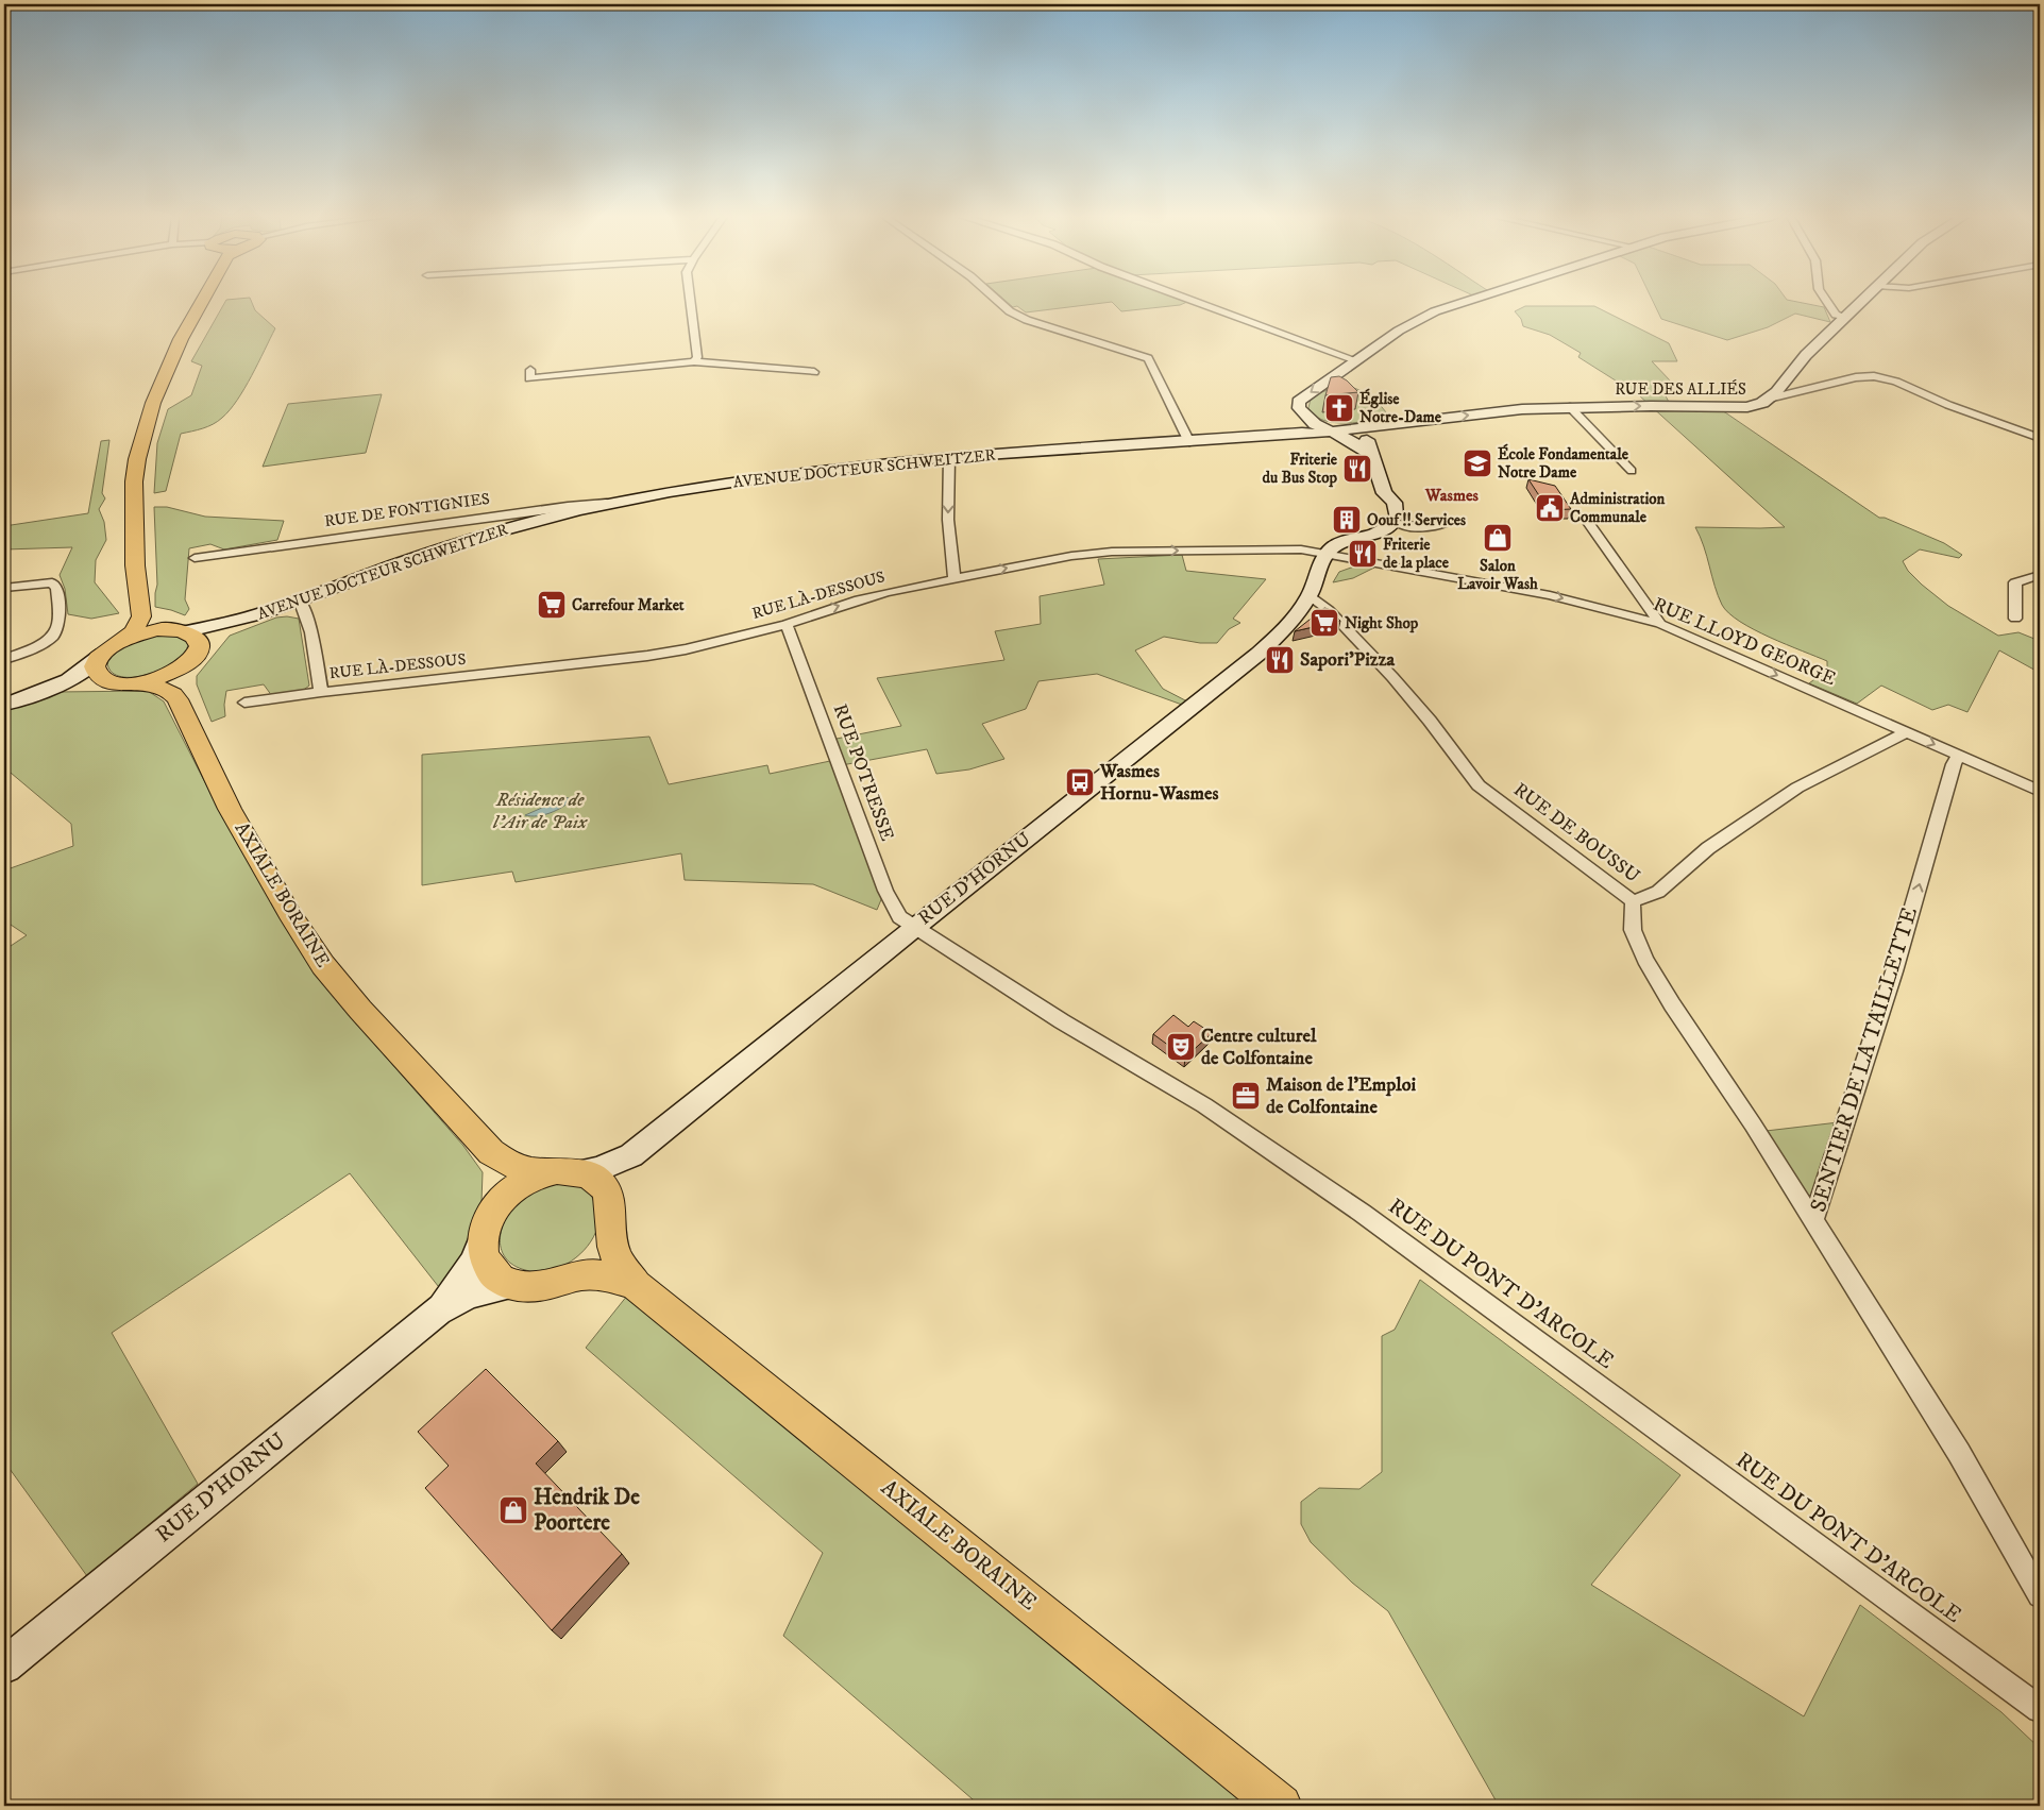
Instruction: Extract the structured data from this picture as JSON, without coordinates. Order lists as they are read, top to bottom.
{
  "streets": {
    "main road": ["AXIALE BORAINE"],
    "street": [
      "RUE DES ALLIÉS",
      "AVENUE DOCTEUR SCHWEITZER",
      "RUE DE FONTIGNIES",
      "RUE LÀ-DESSOUS",
      "RUE LLOYD GEORGE",
      "RUE POTRESSE",
      "RUE DE BOUSSU",
      "RUE D'HORNU",
      "SENTIER DE LA TAILLETTE",
      "RUE DU PONT D'ARCOLE"
    ]
  },
  "crossings": [
    ["RUE DES ALLIÉS", "AVENUE DOCTEUR SCHWEITZER"],
    ["AVENUE DOCTEUR SCHWEITZER", "RUE DE FONTIGNIES"],
    ["AVENUE DOCTEUR SCHWEITZER", "RUE LÀ-DESSOUS"],
    ["RUE LÀ-DESSOUS", "RUE LLOYD GEORGE"],
    ["RUE LÀ-DESSOUS", "RUE POTRESSE"],
    ["RUE LÀ-DESSOUS", "RUE D'HORNU"],
    ["RUE LLOYD GEORGE", "RUE D'HORNU"],
    ["RUE LLOYD GEORGE", "SENTIER DE LA TAILLETTE"],
    ["RUE POTRESSE", "RUE D'HORNU"],
    ["RUE POTRESSE", "RUE DU PONT D'ARCOLE"],
    ["RUE DE BOUSSU", "RUE D'HORNU"],
    ["RUE DE BOUSSU", "SENTIER DE LA TAILLETTE"],
    ["RUE D'HORNU", "RUE DU PONT D'ARCOLE"]
  ],
  "one_way": ["RUE LÀ-DESSOUS", "RUE LLOYD GEORGE", "SENTIER DE LA TAILLETTE"],
  "districts": ["Wasmes"],
  "parks": ["Résidence de l'Air de Paix"],
  "places": {
    "church": ["Église Notre-Dame"],
    "school or university": ["École Fondamentale Notre Dame"],
    "restaurant": ["Friterie du Bus Stop", "Friterie de la place", "Sapori’Pizza"],
    "public building": ["Administration Communale"],
    "building": ["Oouf !! Services"],
    "shop": ["Salon Lavoir Wash", "Hendrik De Poortere"],
    "supermarket": ["Carrefour Market", "Night Shop"],
    "bus stop": ["Wasmes Hornu-Wasmes"],
    "theatre": ["Centre culturel de Colfontaine"],
    "office": ["Maison de l'Emploi de Colfontaine"]
  }
}
